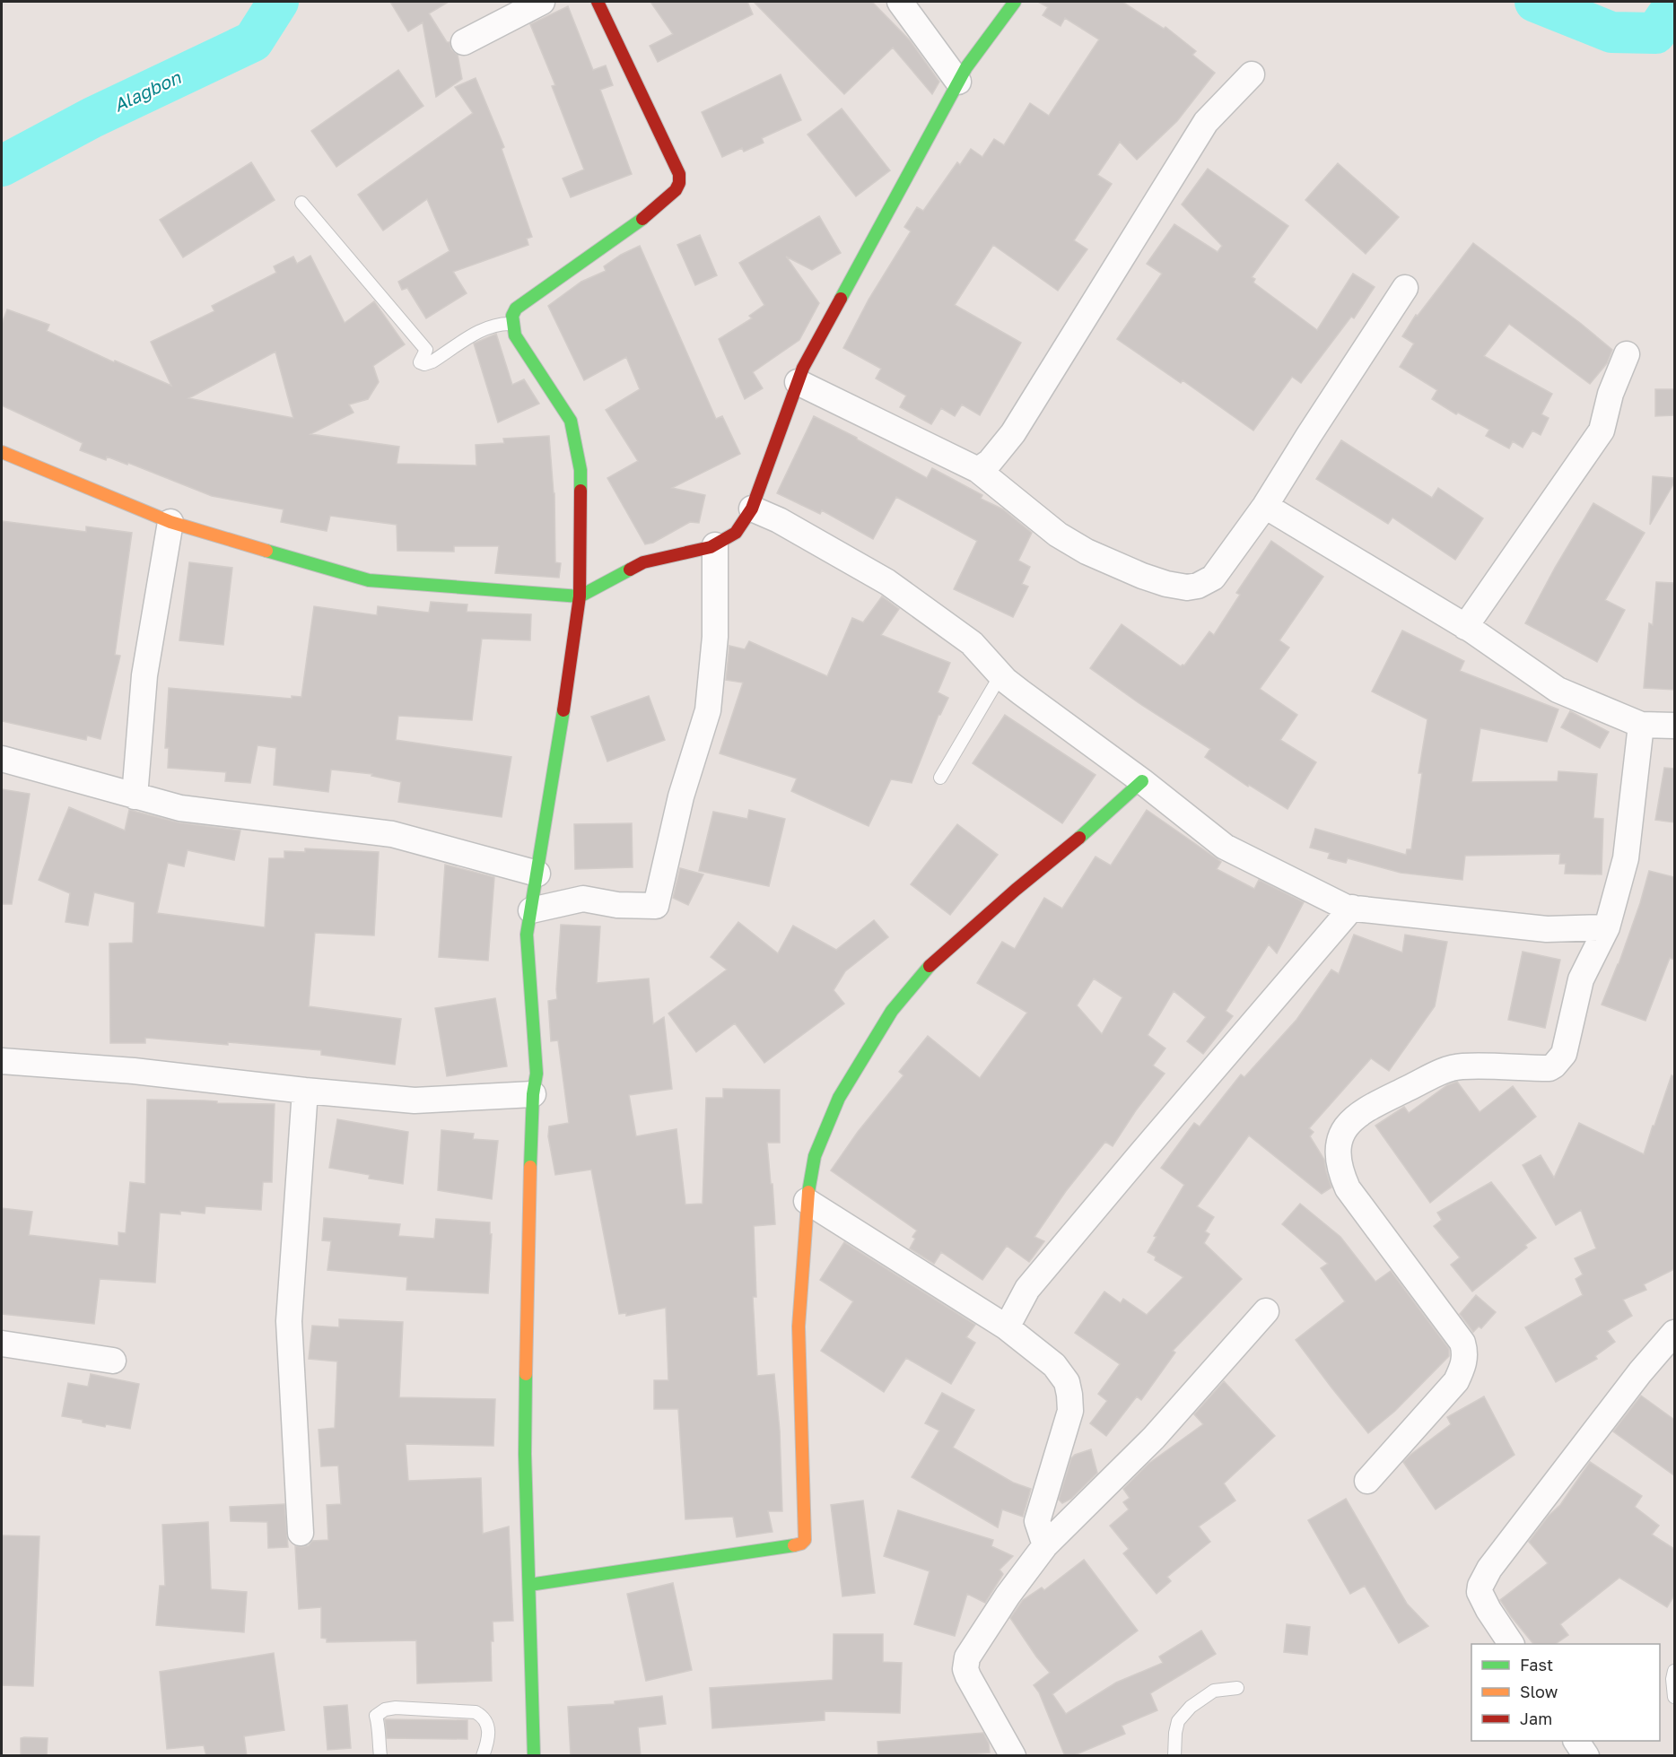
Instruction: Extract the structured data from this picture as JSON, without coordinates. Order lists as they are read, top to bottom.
{
  "water": ["Alagbon"],
  "legend": ["Fast", "Slow", "Jam"]
}
